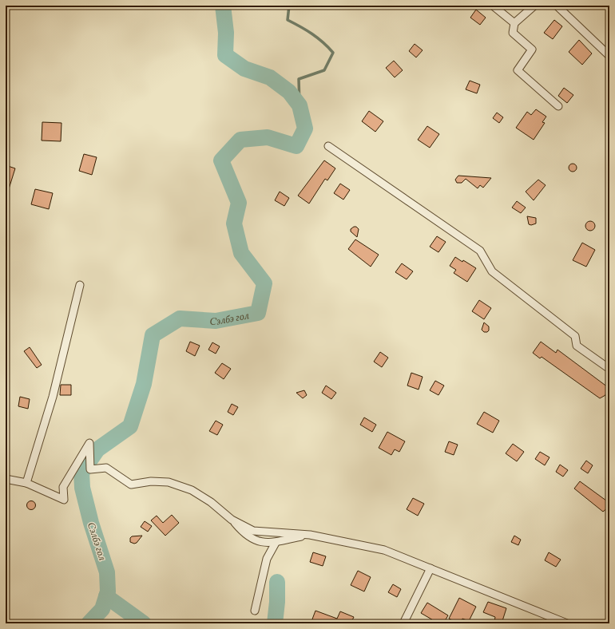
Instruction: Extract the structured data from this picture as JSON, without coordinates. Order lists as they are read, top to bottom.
{
  "water": ["Сэлбэ гол"]
}
